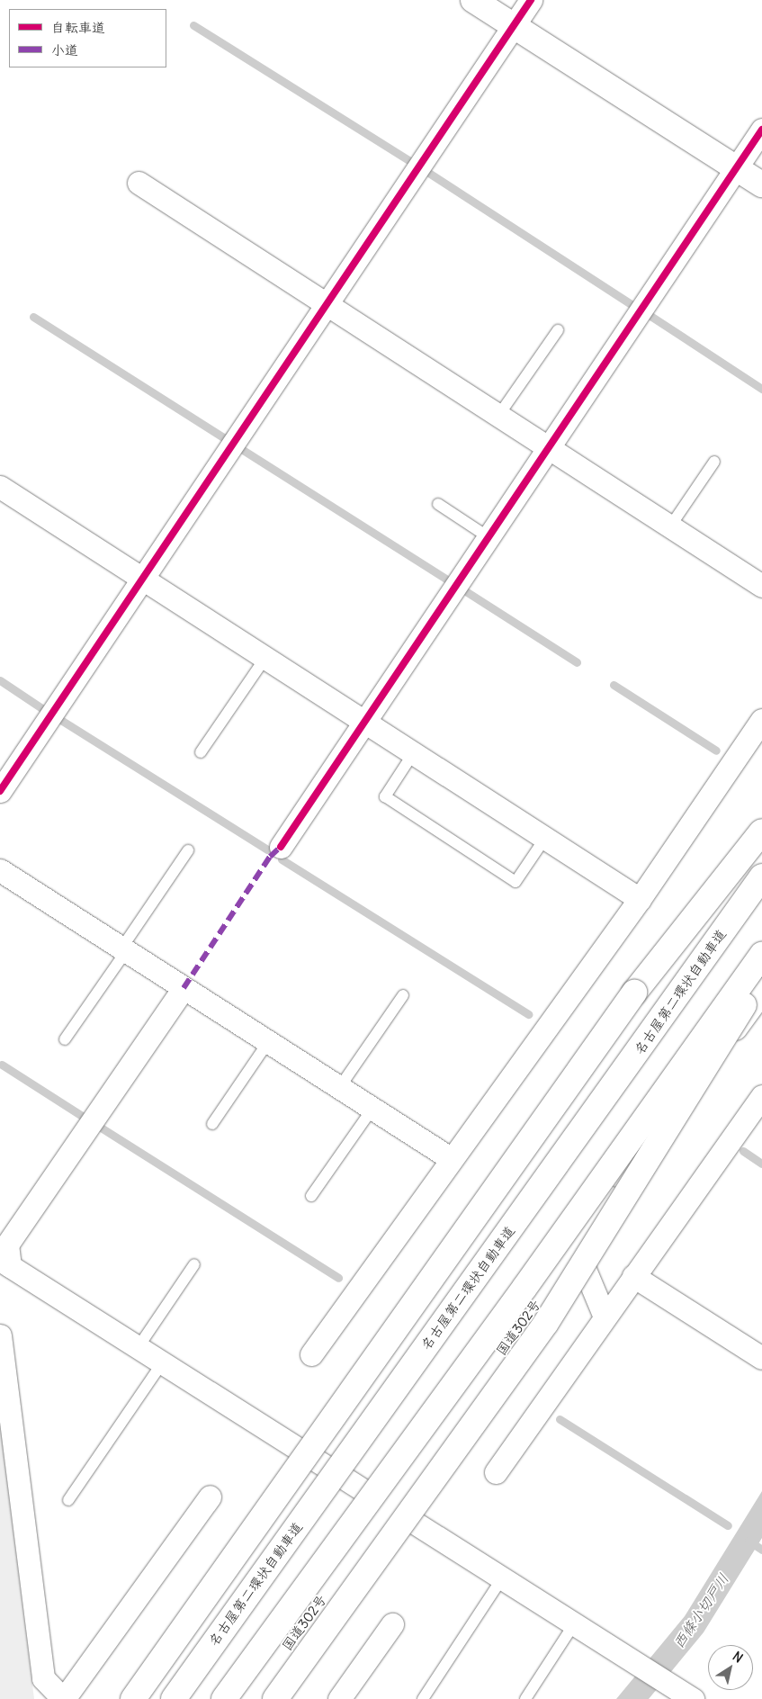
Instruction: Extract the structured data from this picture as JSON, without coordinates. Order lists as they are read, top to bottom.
{
  "streets": {
    "main road": ["名古屋第二環状自動車道", "国道302号"]
  },
  "water": ["西條小切戸川"],
  "legend": ["自転車道", "小道"],
  "north": "top right"
}
